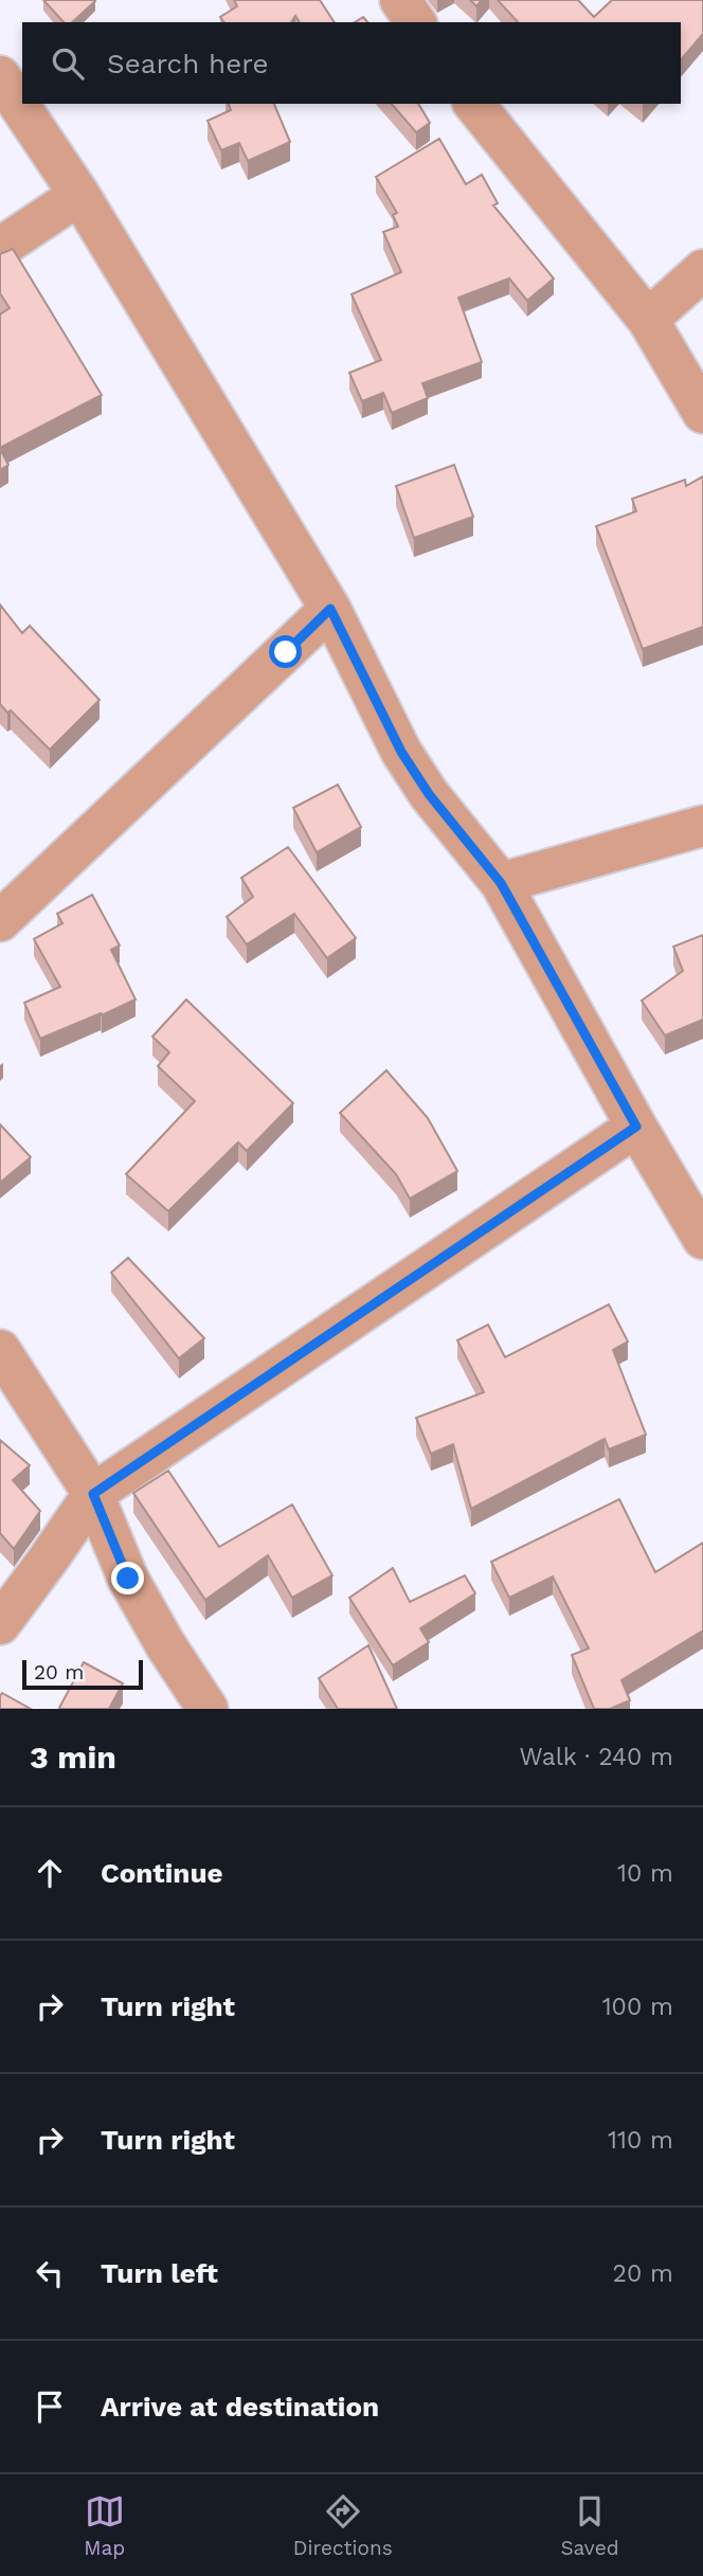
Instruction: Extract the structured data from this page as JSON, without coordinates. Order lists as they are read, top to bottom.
{
  "scale_bar": "20 m",
  "page": {
    "search": "Search here",
    "scale": "20 m",
    "heading": ["3 min", "Walk · 240 m"],
    "list": [
      ["Continue", "10 m"],
      ["Turn right", "100 m"],
      ["Turn right", "110 m"],
      ["Turn left", "20 m"],
      "Arrive at destination"
    ],
    "nav": ["Map", "Directions", "Saved"]
  }
}
